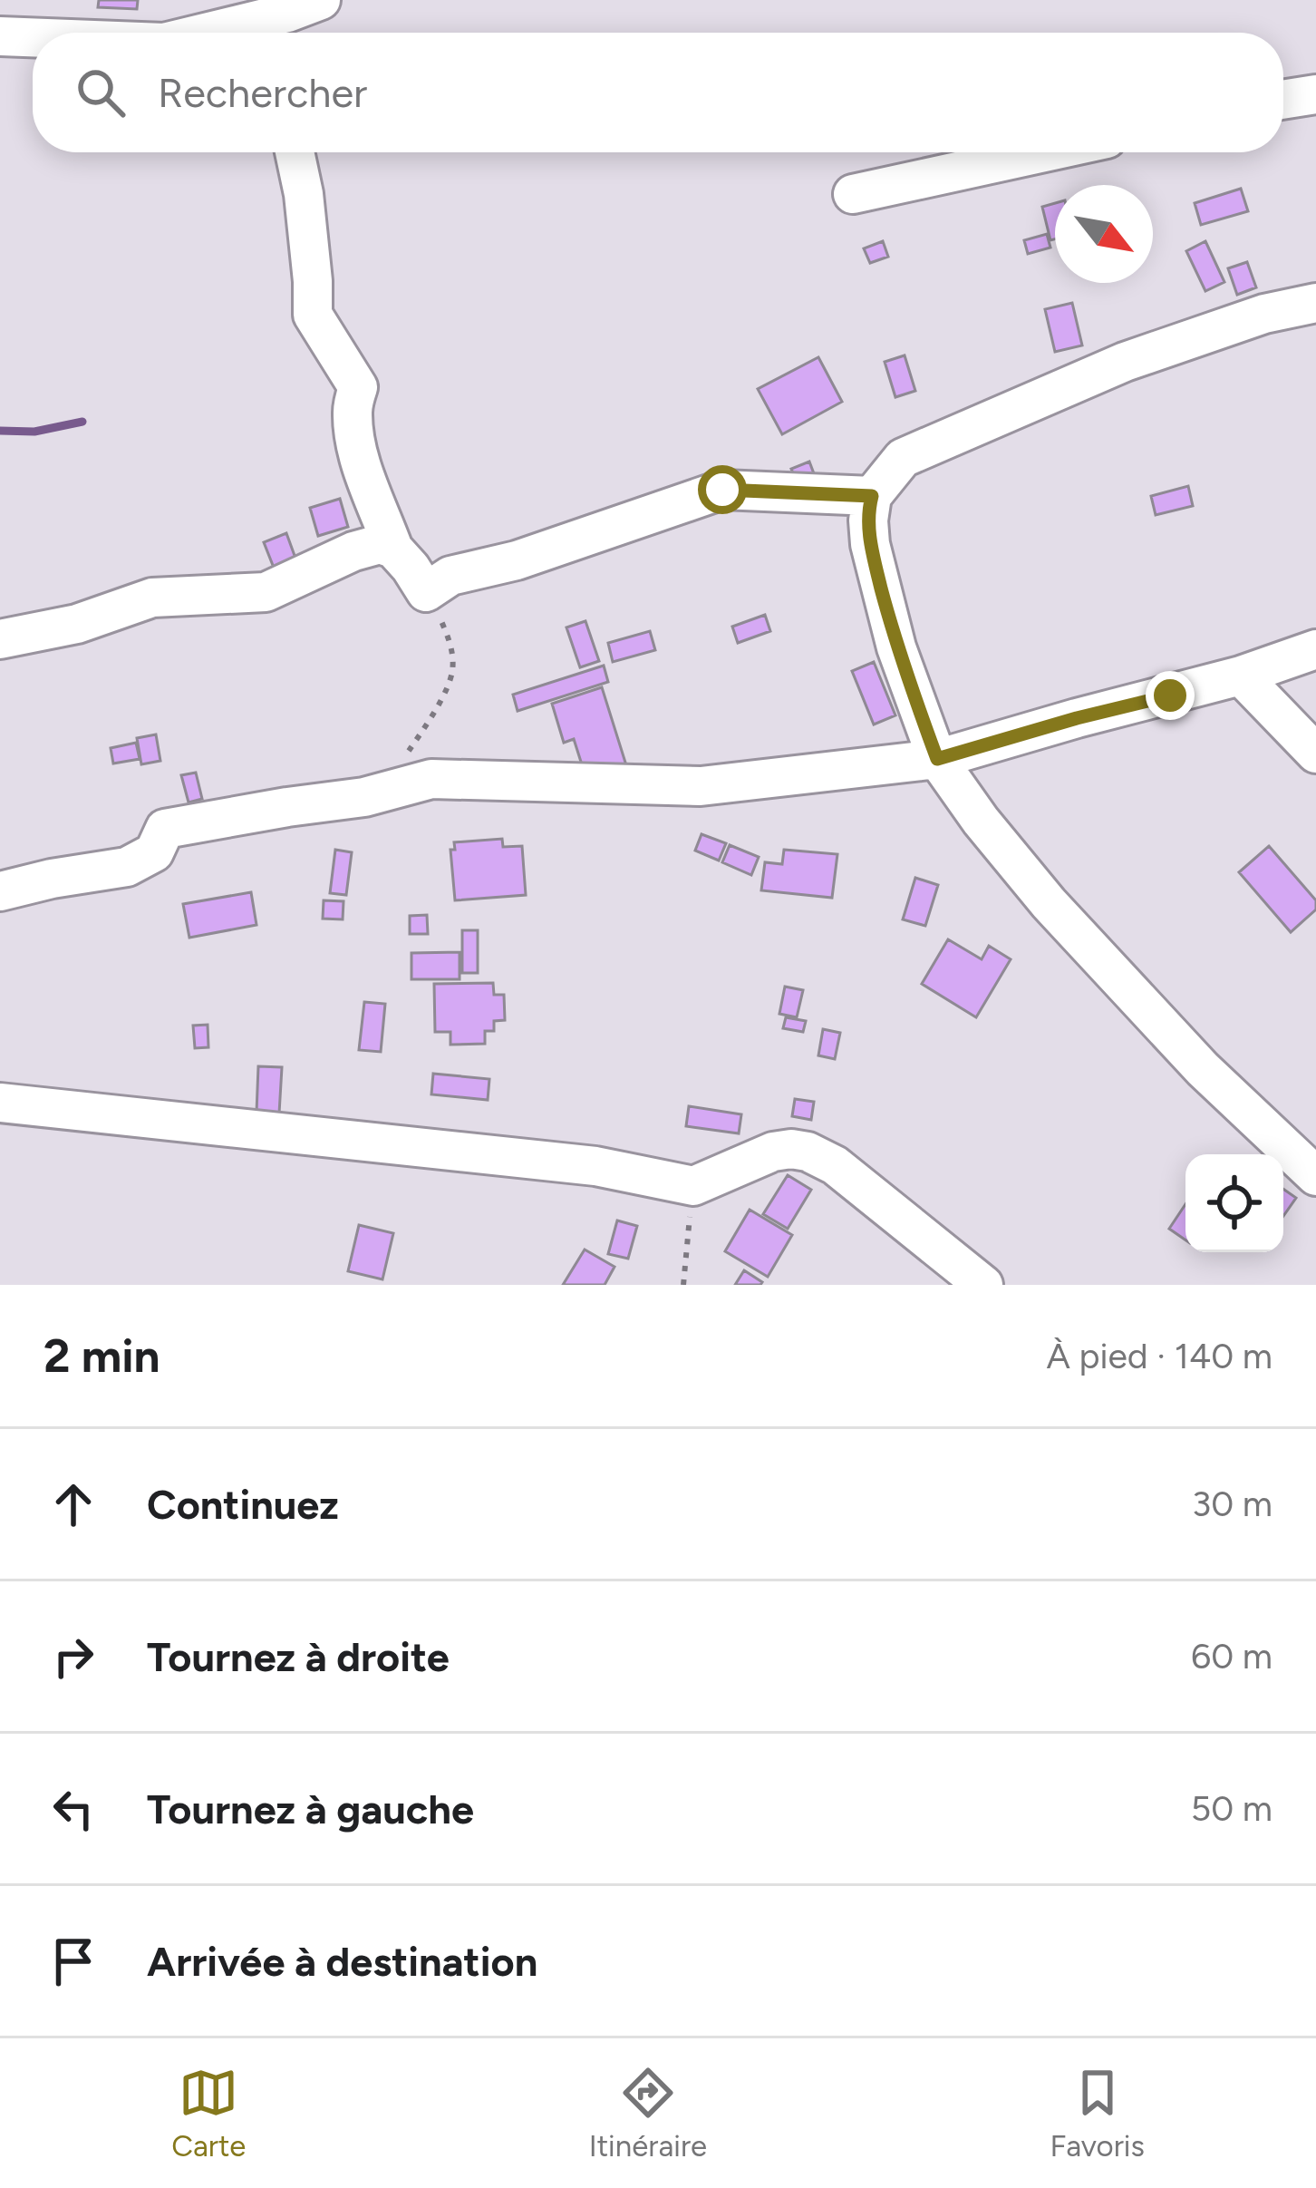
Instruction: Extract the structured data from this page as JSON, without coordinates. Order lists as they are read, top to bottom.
{
  "north": "bottom right",
  "page": {
    "search": "Rechercher",
    "heading": ["2 min", "À pied · 140 m"],
    "list": [
      ["Continuez", "30 m"],
      ["Tournez à droite", "60 m"],
      ["Tournez à gauche", "50 m"],
      "Arrivée à destination"
    ],
    "nav": ["Carte", "Itinéraire", "Favoris"]
  }
}
